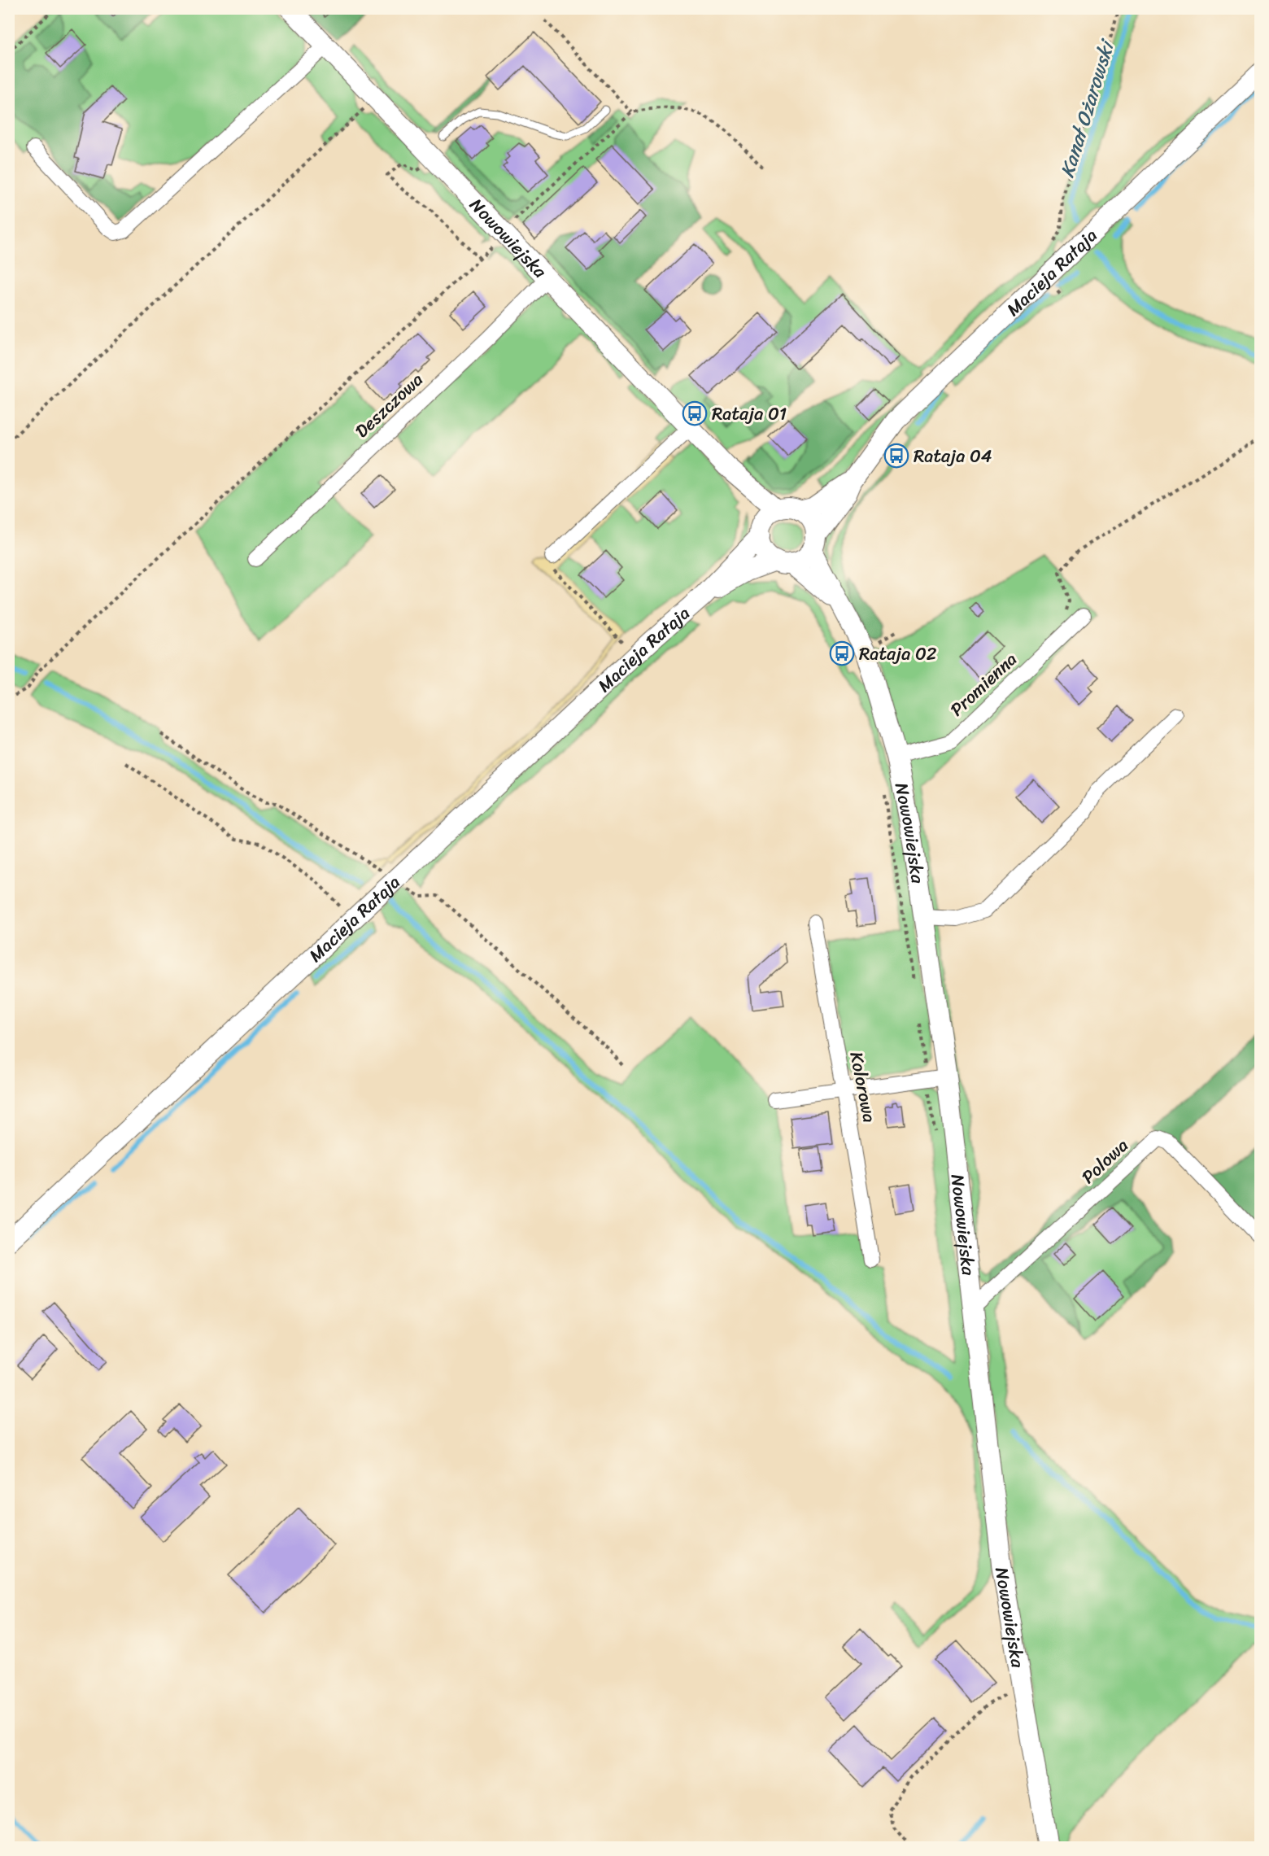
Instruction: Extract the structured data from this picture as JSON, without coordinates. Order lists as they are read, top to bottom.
{
  "streets": {
    "street": [
      "Nowowiejska",
      "Macieja Rataja",
      "Deszczowa",
      "Promienna",
      "Kolorowa",
      "Polowa"
    ]
  },
  "crossings": [
    ["Nowowiejska", "Macieja Rataja"],
    ["Nowowiejska", "Deszczowa"],
    ["Nowowiejska", "Promienna"],
    ["Nowowiejska", "Polowa"]
  ],
  "water": ["Kanał Ożarowski"],
  "places": {
    "bus stop": ["Rataja 01", "Rataja 04", "Rataja 02"]
  }
}
